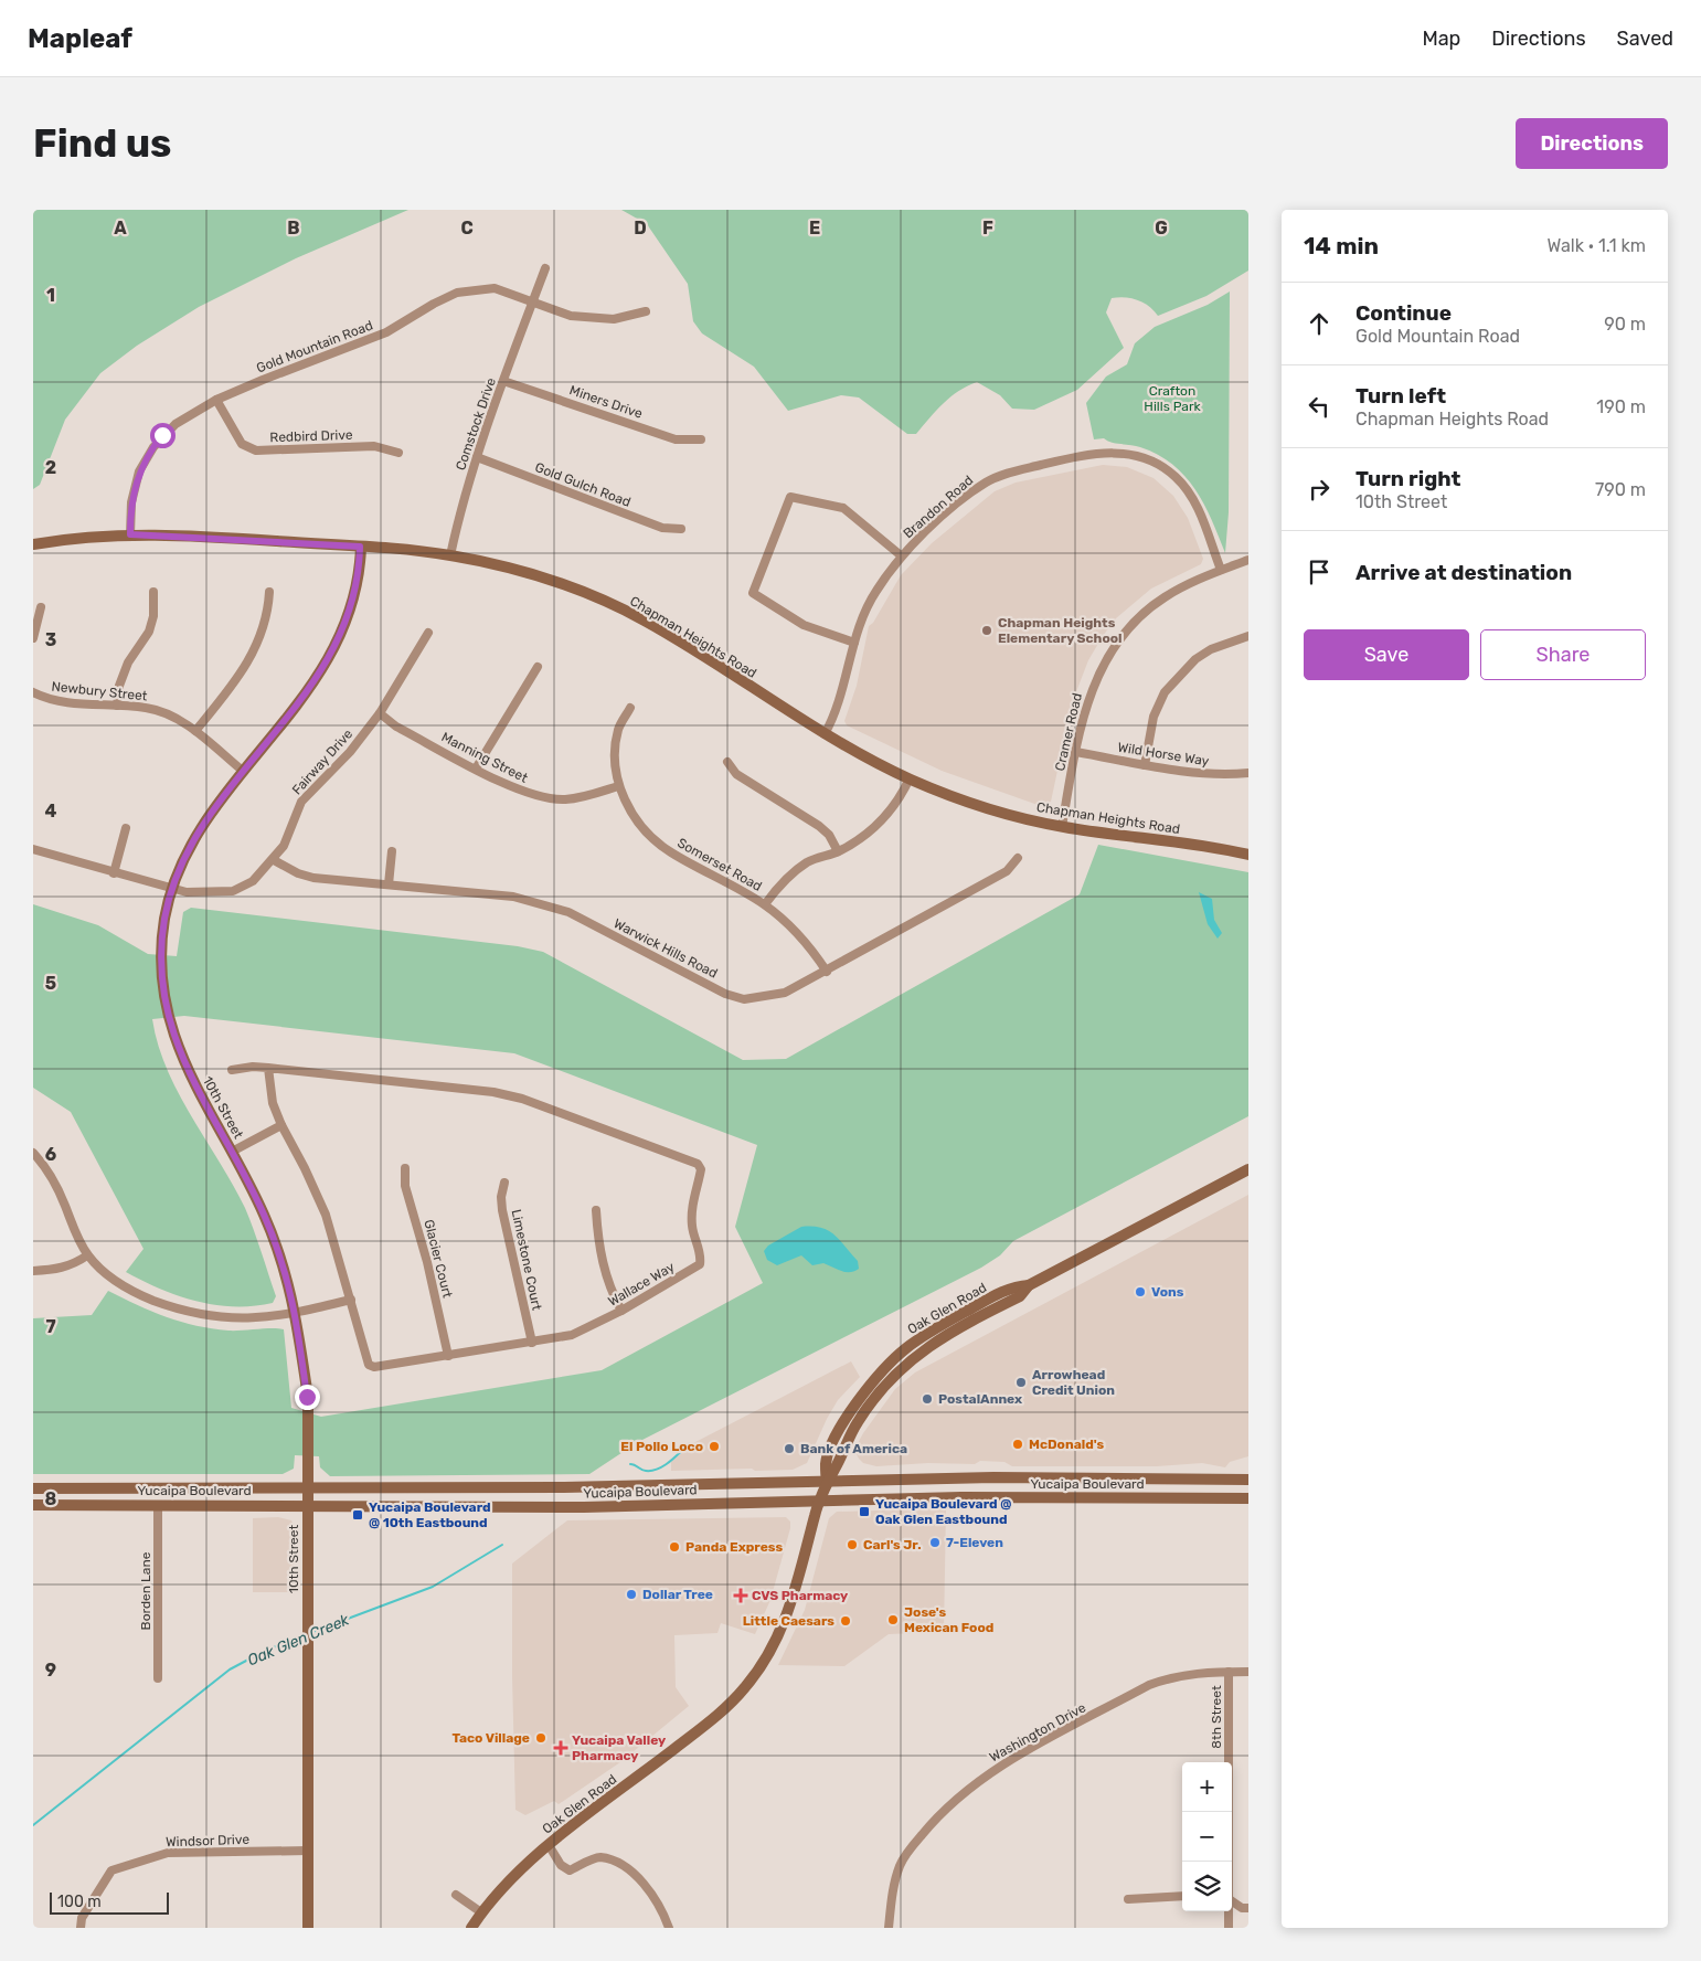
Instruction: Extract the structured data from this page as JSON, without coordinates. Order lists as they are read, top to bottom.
{
  "streets": {
    "main road": [
      "Chapman Heights Road",
      "10th Street",
      "Oak Glen Road",
      "Yucaipa Boulevard"
    ],
    "street": [
      "Gold Mountain Road",
      "Miners Drive",
      "Comstock Drive",
      "Redbird Drive",
      "Gold Gulch Road",
      "Brandon Road",
      "Newbury Street",
      "Cramer Road",
      "Wild Horse Way",
      "Manning Street",
      "Fairway Drive",
      "Somerset Road",
      "Warwick Hills Road",
      "Glacier Court",
      "Limestone Court",
      "Wallace Way",
      "Borden Lane",
      "8th Street",
      "Washington Drive",
      "Windsor Drive"
    ]
  },
  "crossings": [
    ["Gold Mountain Road", "Comstock Drive"],
    ["Gold Mountain Road", "Redbird Drive"],
    ["Gold Mountain Road", "Chapman Heights Road"],
    ["Miners Drive", "Comstock Drive"],
    ["Comstock Drive", "Gold Gulch Road"],
    ["Comstock Drive", "Chapman Heights Road"],
    ["Brandon Road", "Chapman Heights Road"],
    ["Brandon Road", "Cramer Road"],
    ["Chapman Heights Road", "Cramer Road"],
    ["Chapman Heights Road", "10th Street"],
    ["Newbury Street", "10th Street"],
    ["Cramer Road", "Wild Horse Way"],
    ["Manning Street", "Fairway Drive"],
    ["Manning Street", "Somerset Road"],
    ["Fairway Drive", "Warwick Hills Road"],
    ["Fairway Drive", "10th Street"],
    ["Somerset Road", "Warwick Hills Road"],
    ["10th Street", "Yucaipa Boulevard"],
    ["10th Street", "Windsor Drive"],
    ["Glacier Court", "Wallace Way"],
    ["Limestone Court", "Wallace Way"],
    ["Oak Glen Road", "Yucaipa Boulevard"],
    ["Yucaipa Boulevard", "Borden Lane"],
    ["8th Street", "Washington Drive"]
  ],
  "water": ["Oak Glen Creek"],
  "parks": ["Crafton Hills Park"],
  "places": {
    "other": [
      "Chapman Heights Elementary School",
      "Vons",
      "Arrowhead Credit Union",
      "PostalAnnex",
      "McDonald's",
      "El Pollo Loco",
      "Bank of America",
      "7-Eleven",
      "Carl's Jr.",
      "Panda Express",
      "Dollar Tree",
      "Jose's Mexican Food",
      "Little Caesars",
      "Taco Village"
    ],
    "transit": ["Yucaipa Boulevard @ Oak Glen Eastbound", "Yucaipa Boulevard @ 10th Eastbound"],
    "health": ["CVS Pharmacy", "Yucaipa Valley Pharmacy"]
  },
  "scale_bar": "100 m",
  "page": {
    "header": "Mapleaf",
    "nav": ["Map", "Directions", "Saved"],
    "buttons": [
      "Directions",
      ["Save", "Share"]
    ],
    "title": "Find us",
    "heading": ["14 min", "Walk · 1.1 km"],
    "list": [
      ["Continue", "Gold Mountain Road", "90 m"],
      ["Turn left", "Chapman Heights Road", "190 m"],
      ["Turn right", "10th Street", "790 m"],
      "Arrive at destination"
    ],
    "map_buttons": ["+", "−"],
    "scale": "100 m"
  },
  "grid": {
    "columns": [
      "A",
      "B",
      "C",
      "D",
      "E",
      "F",
      "G"
    ],
    "rows": [
      "1",
      "2",
      "3",
      "4",
      "5",
      "6",
      "7",
      "8",
      "9"
    ]
  }
}
